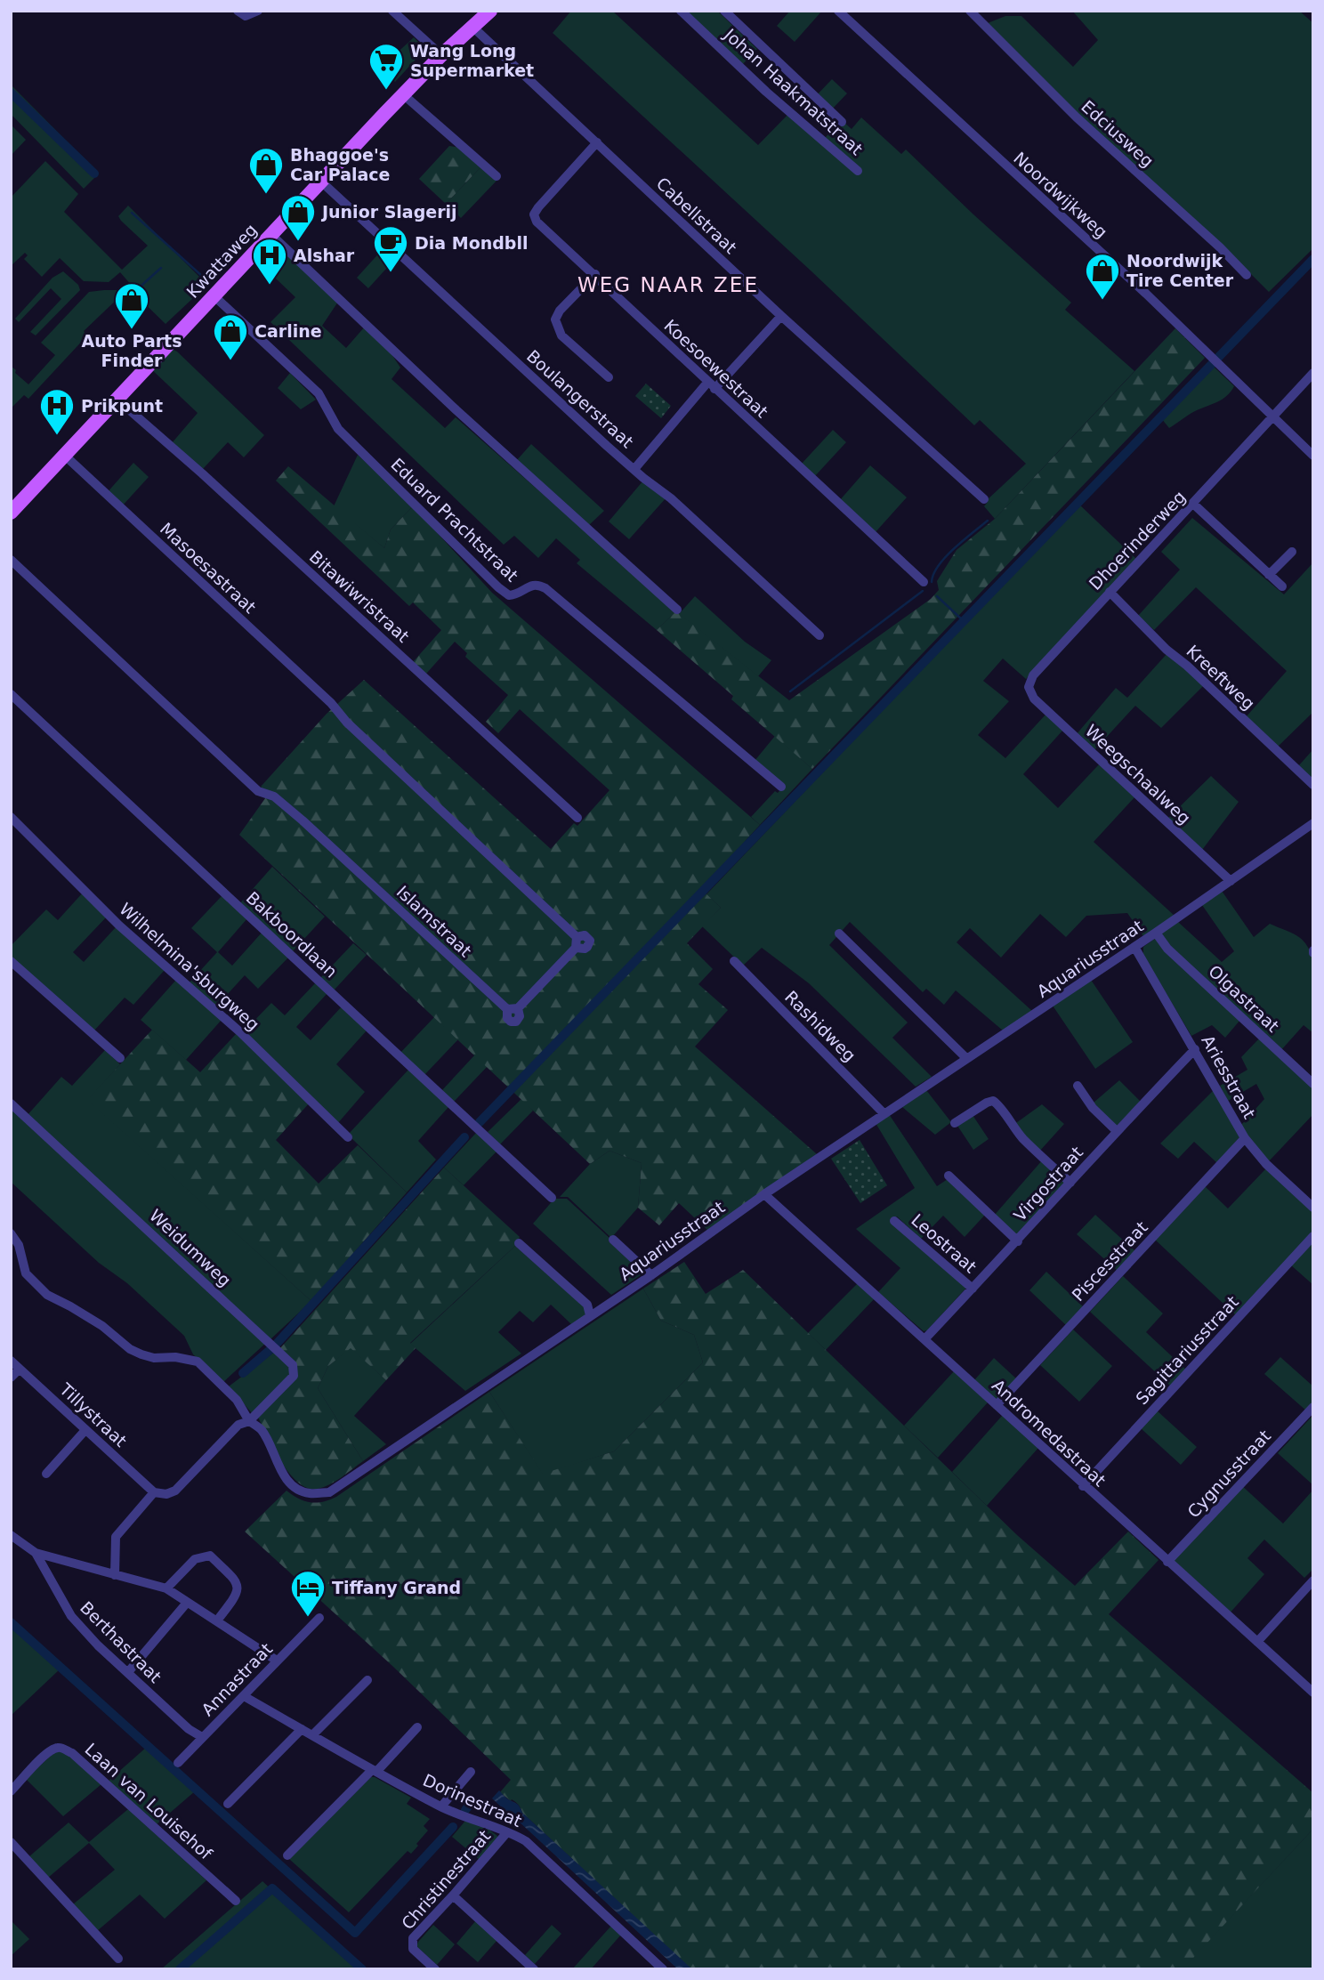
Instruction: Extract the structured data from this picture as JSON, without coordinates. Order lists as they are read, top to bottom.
{
  "streets": {
    "main road": ["Kwattaweg"],
    "street": [
      "Johan Haakmatstraat",
      "Edciusweg",
      "Noordwijkweg",
      "Cabellstraat",
      "Koesoewestraat",
      "Boulangerstraat",
      "Eduard Prachtstraat",
      "Dhoerinderweg",
      "Masoesastraat",
      "Bitawiwristraat",
      "Kreeftweg",
      "Weegschaalweg",
      "Islamstraat",
      "Bakboordlaan",
      "Aquariusstraat",
      "Wilhelmina'sburgweg",
      "Olgastraat",
      "Rashidweg",
      "Ariesstraat",
      "Virgostraat",
      "Leostraat",
      "Weidumweg",
      "Piscesstraat",
      "Sagittariusstraat",
      "Tillystraat",
      "Andromedastraat",
      "Cygnusstraat",
      "Berthastraat",
      "Annastraat",
      "Dorinestraat",
      "Laan van Louisehof",
      "Christinestraat"
    ]
  },
  "crossings": [
    ["Noordwijkweg", "Dhoerinderweg"],
    ["Cabellstraat", "Kwattaweg"],
    ["Cabellstraat", "Koesoewestraat"],
    ["Kwattaweg", "Boulangerstraat"],
    ["Kwattaweg", "Eduard Prachtstraat"],
    ["Kwattaweg", "Masoesastraat"],
    ["Kwattaweg", "Bitawiwristraat"],
    ["Dhoerinderweg", "Kreeftweg"],
    ["Dhoerinderweg", "Weegschaalweg"],
    ["Masoesastraat", "Islamstraat"],
    ["Weegschaalweg", "Aquariusstraat"],
    ["Aquariusstraat", "Olgastraat"],
    ["Aquariusstraat", "Rashidweg"],
    ["Aquariusstraat", "Ariesstraat"],
    ["Aquariusstraat", "Weidumweg"],
    ["Aquariusstraat", "Andromedastraat"],
    ["Ariesstraat", "Virgostraat"],
    ["Ariesstraat", "Piscesstraat"],
    ["Virgostraat", "Leostraat"],
    ["Virgostraat", "Andromedastraat"],
    ["Piscesstraat", "Andromedastraat"],
    ["Sagittariusstraat", "Andromedastraat"],
    ["Andromedastraat", "Cygnusstraat"],
    ["Berthastraat", "Annastraat"],
    ["Annastraat", "Dorinestraat"],
    ["Dorinestraat", "Christinestraat"]
  ],
  "districts": ["WEG NAAR ZEE"],
  "places": {
    "supermarket": ["Wang Long Supermarket"],
    "shop": [
      "Bhaggoe's Car Palace",
      "Junior Slagerij",
      "Noordwijk Tire Center",
      "Auto Parts Finder",
      "Carline"
    ],
    "cafe": ["Dia Mondbll"],
    "hospital": ["Alshar", "Prikpunt"],
    "hotel": ["Tiffany Grand"]
  }
}
